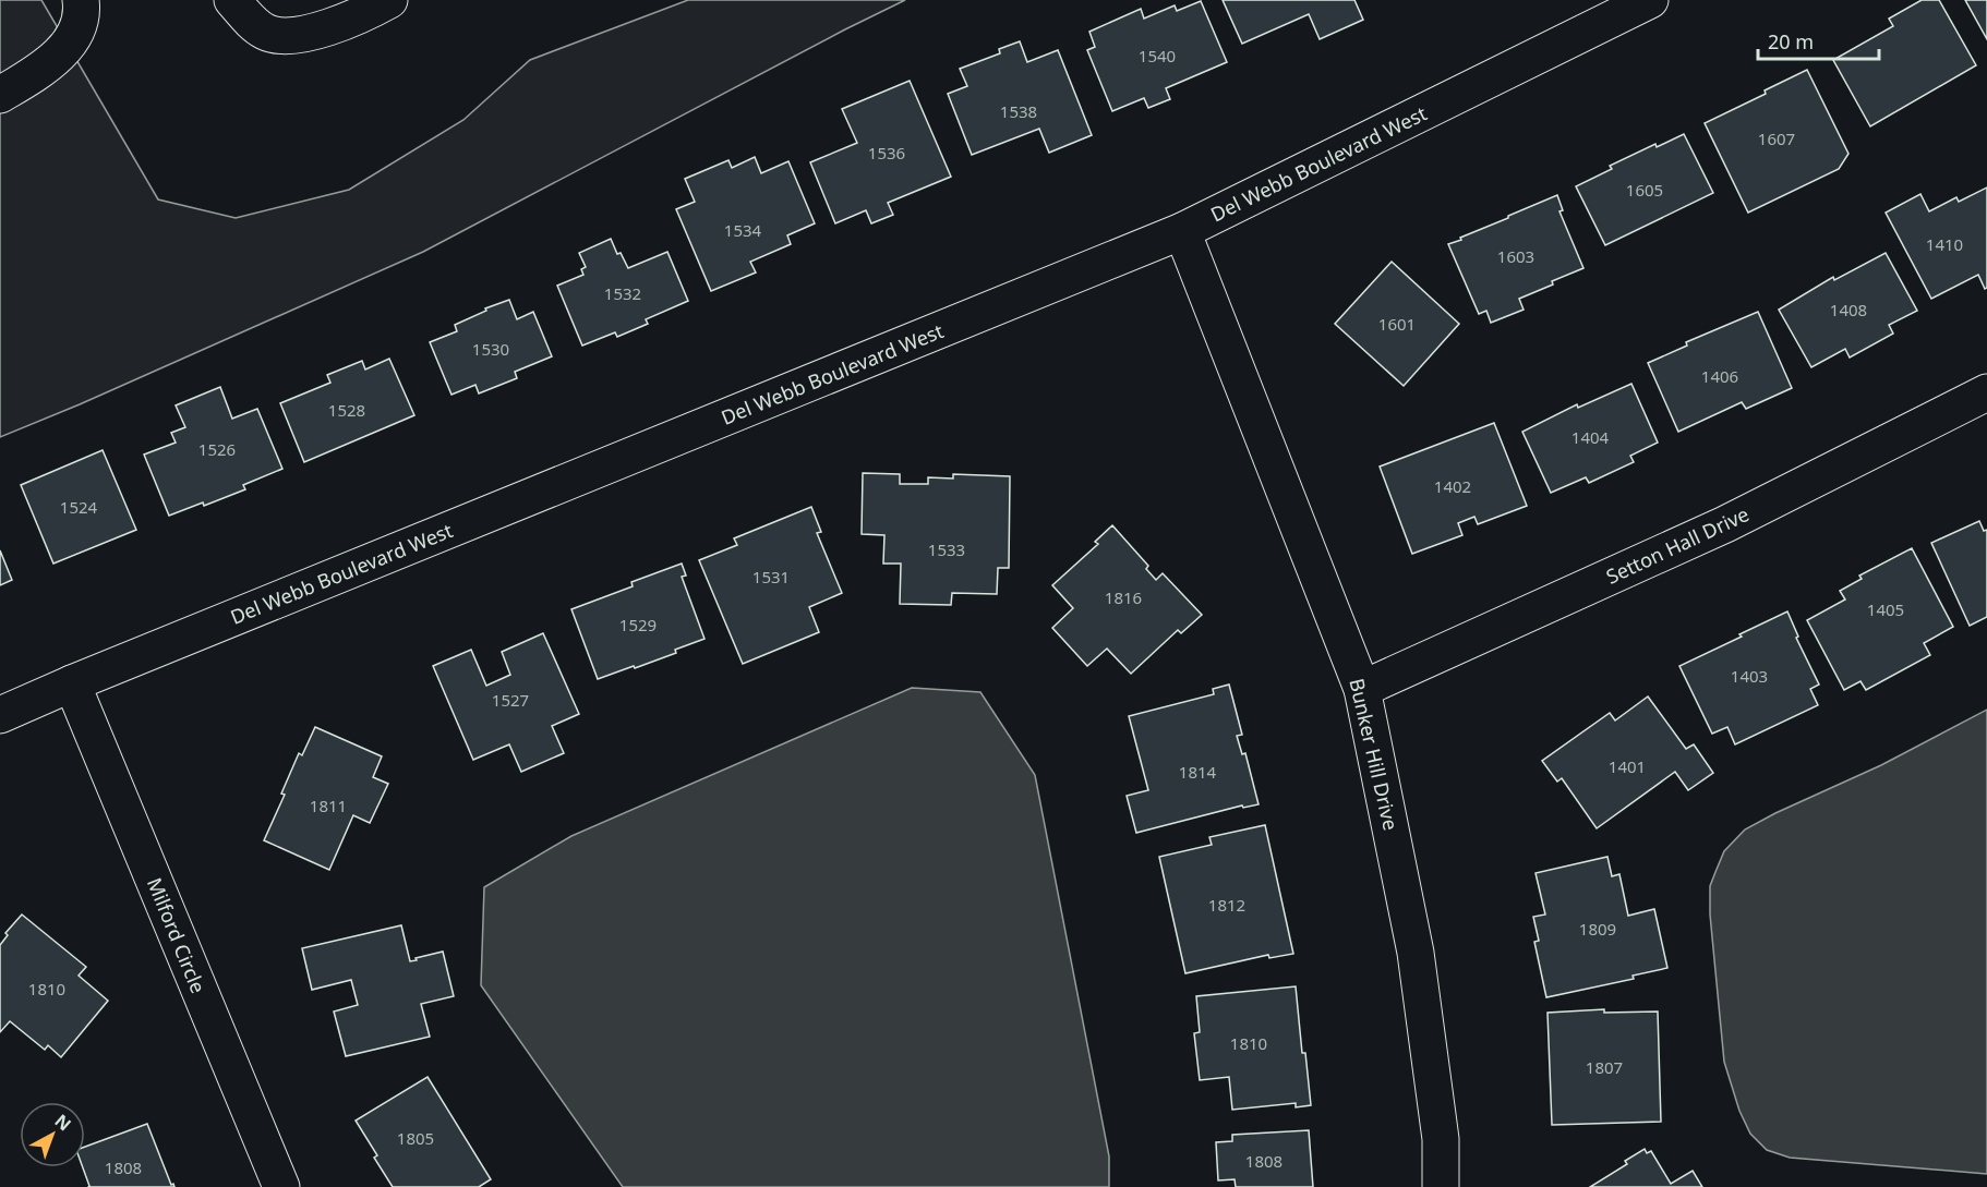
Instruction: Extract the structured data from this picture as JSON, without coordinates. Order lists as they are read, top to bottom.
{
  "streets": {
    "street": [
      "Del Webb Boulevard West",
      "Setton Hall Drive",
      "Bunker Hill Drive",
      "Milford Circle"
    ]
  },
  "crossings": [
    ["Del Webb Boulevard West", "Bunker Hill Drive"],
    ["Del Webb Boulevard West", "Milford Circle"],
    ["Setton Hall Drive", "Bunker Hill Drive"]
  ],
  "house_numbers": [
    "1540",
    "1538",
    "1607",
    "1536",
    "1605",
    "1534",
    "1410",
    "1603",
    "1532",
    "1408",
    "1601",
    "1530",
    "1406",
    "1528",
    "1404",
    "1526",
    "1402",
    "1524",
    "1533",
    "1531",
    "1816",
    "1405",
    "1529",
    "1403",
    "1527",
    "1401",
    "1814",
    "1811",
    "1812",
    "1809",
    "1810",
    "1810",
    "1807",
    "1805",
    "1808",
    "1808"
  ],
  "scale_bar": "20 m",
  "north": "top right"
}
